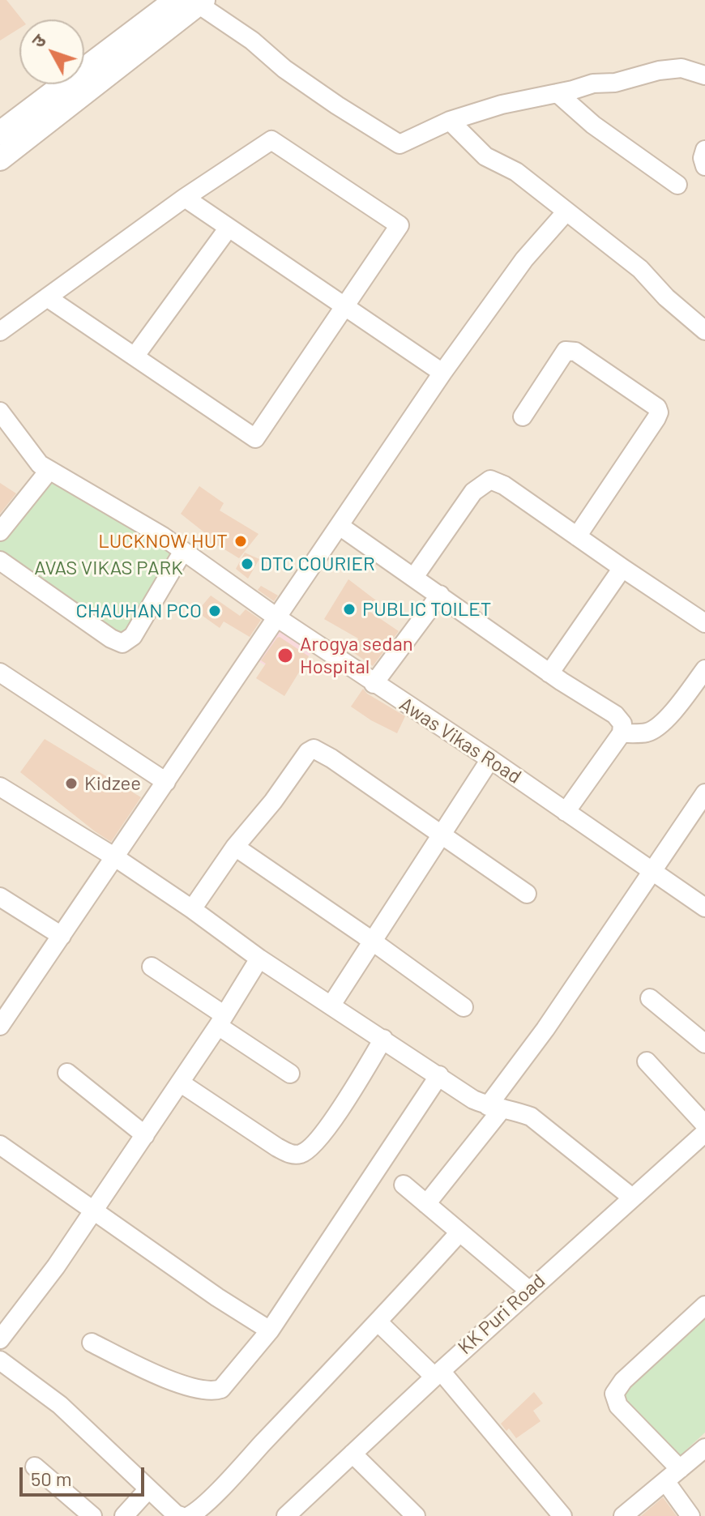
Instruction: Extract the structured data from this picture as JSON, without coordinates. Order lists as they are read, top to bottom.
{
  "streets": {
    "street": ["Awas Vikas Road", "KK Puri Road"]
  },
  "parks": ["AVAS VIKAS PARK"],
  "places": [
    "LUCKNOW HUT",
    "DTC COURIER",
    "PUBLIC TOILET",
    "CHAUHAN PCO",
    "Arogya sedan Hospital",
    "Kidzee"
  ],
  "scale_bar": "50 m",
  "north": "top left"
}
